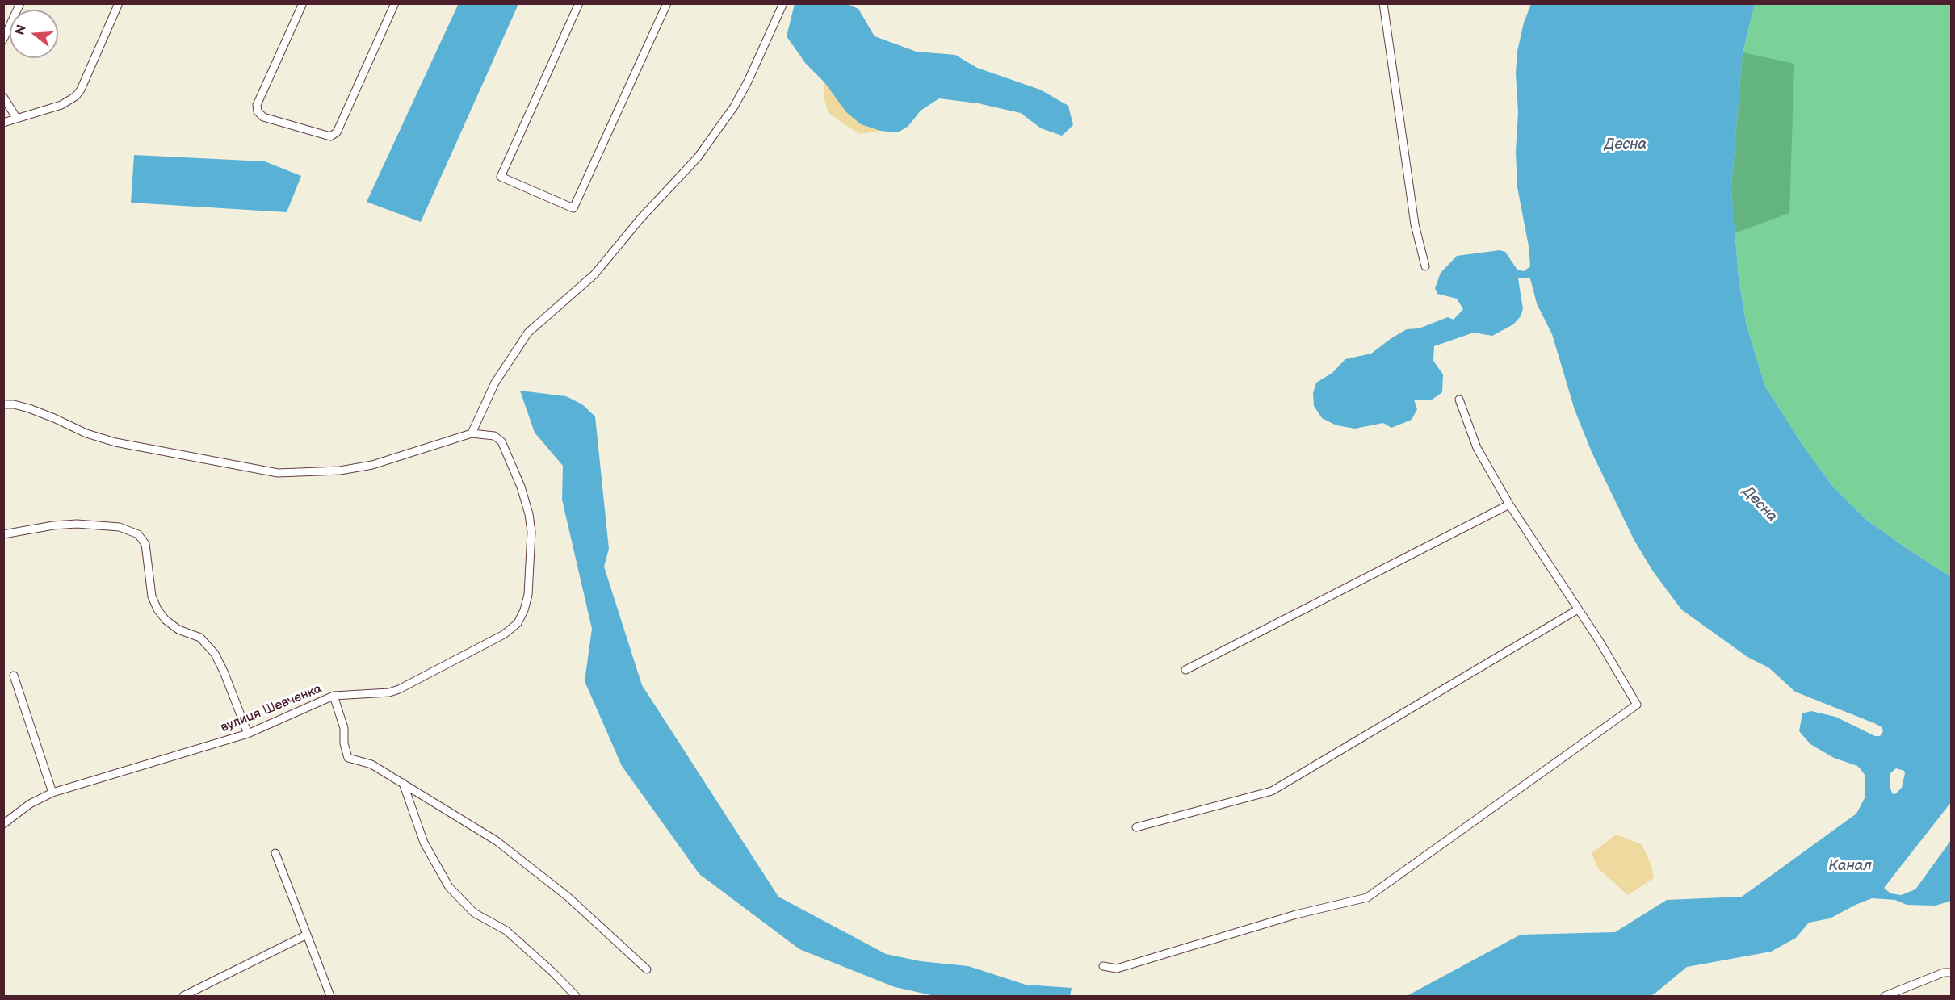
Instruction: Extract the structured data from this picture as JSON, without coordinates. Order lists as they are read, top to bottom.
{
  "streets": {
    "street": ["вулиця Шевченка"]
  },
  "water": ["Десна", "Канал"],
  "north": "left"
}
